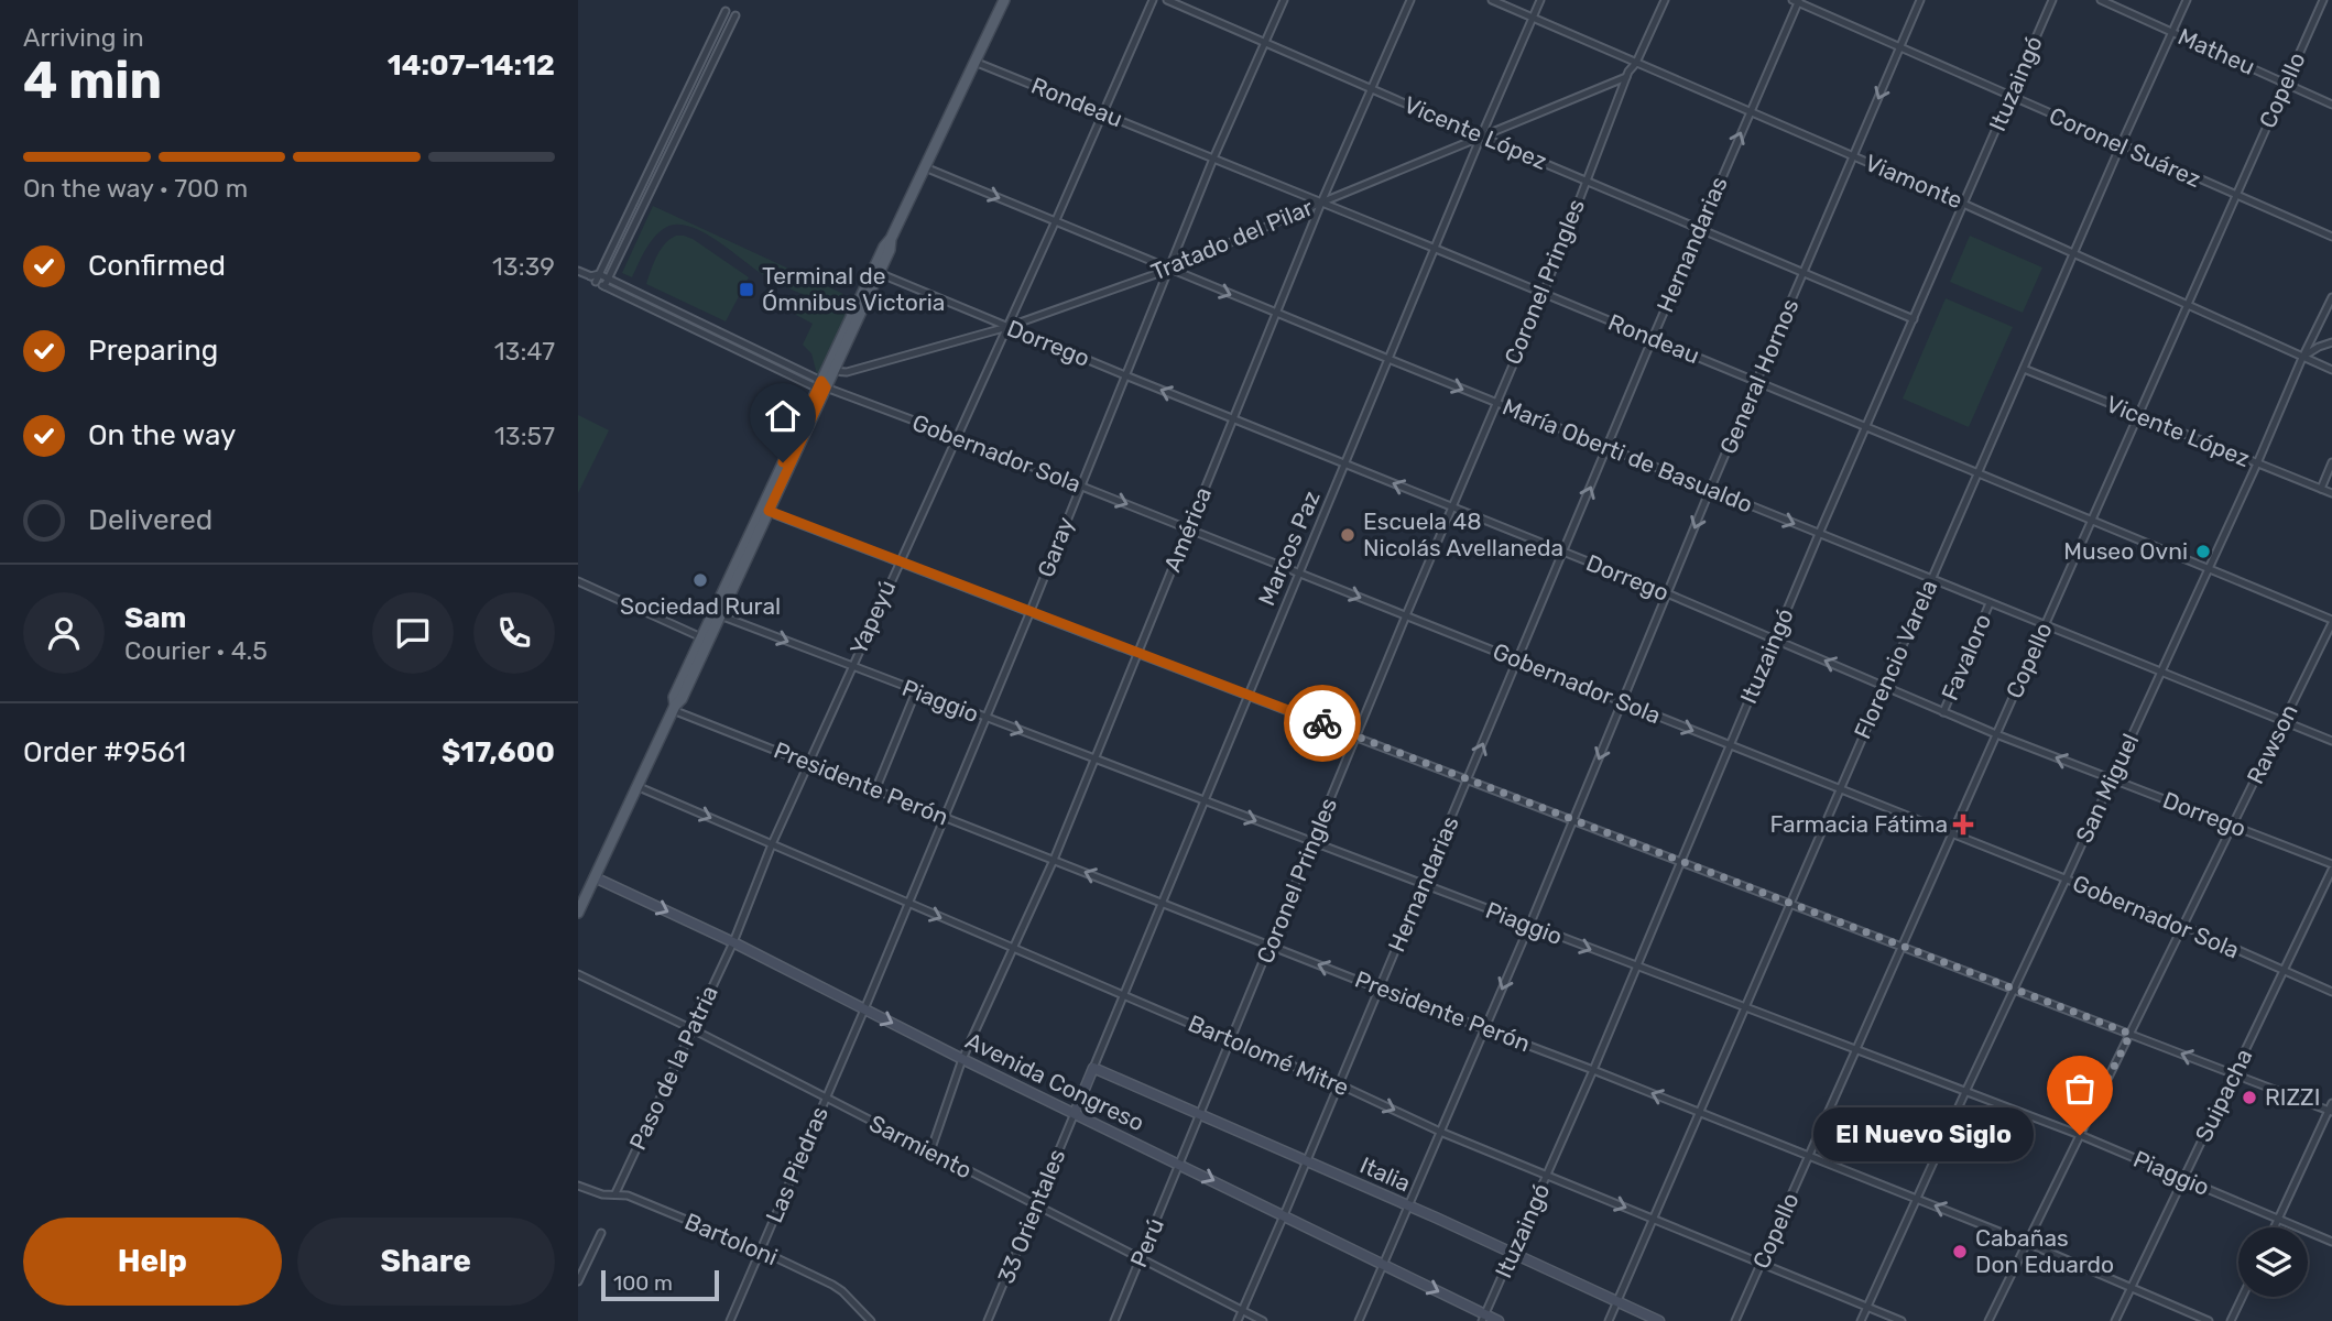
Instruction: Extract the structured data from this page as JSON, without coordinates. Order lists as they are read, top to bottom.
{
  "streets": {
    "street": [
      "Matheu",
      "Ituzaingó",
      "Copello",
      "Rondeau",
      "Vicente López",
      "Coronel Suárez",
      "Viamonte",
      "Tratado del Pilar",
      "Hernandarias",
      "Coronel Pringles",
      "Dorrego",
      "General Hornos",
      "Gobernador Sola",
      "María Oberti de Basualdo",
      "América",
      "Garay",
      "Marcos Paz",
      "Yapeyú",
      "Favaloro",
      "Florencio Varela",
      "Piaggio",
      "Rawson",
      "Presidente Perón",
      "San Miguel",
      "Bartolomé Mitre",
      "Paso de la Patria",
      "Avenida Congreso",
      "Suipacha",
      "Sarmiento",
      "Las Piedras",
      "Italia",
      "33 Orientales",
      "Bartoloni",
      "Perú"
    ]
  },
  "crossings": [
    ["Matheu", "Copello"],
    ["Matheu", "Florencio Varela"],
    ["Ituzaingó", "Rondeau"],
    ["Ituzaingó", "Vicente López"],
    ["Ituzaingó", "Coronel Suárez"],
    ["Ituzaingó", "Viamonte"],
    ["Ituzaingó", "Dorrego"],
    ["Ituzaingó", "Gobernador Sola"],
    ["Ituzaingó", "María Oberti de Basualdo"],
    ["Ituzaingó", "Piaggio"],
    ["Ituzaingó", "Presidente Perón"],
    ["Ituzaingó", "Bartolomé Mitre"],
    ["Ituzaingó", "Avenida Congreso"],
    ["Ituzaingó", "Italia"],
    ["Copello", "Rondeau"],
    ["Copello", "Vicente López"],
    ["Copello", "Coronel Suárez"],
    ["Copello", "Viamonte"],
    ["Copello", "Dorrego"],
    ["Copello", "Gobernador Sola"],
    ["Copello", "María Oberti de Basualdo"],
    ["Copello", "Piaggio"],
    ["Copello", "Presidente Perón"],
    ["Copello", "Bartolomé Mitre"],
    ["Rondeau", "Tratado del Pilar"],
    ["Rondeau", "Hernandarias"],
    ["Rondeau", "Coronel Pringles"],
    ["Rondeau", "General Hornos"],
    ["Rondeau", "América"],
    ["Rondeau", "Garay"],
    ["Rondeau", "Marcos Paz"],
    ["Rondeau", "Yapeyú"],
    ["Rondeau", "Florencio Varela"],
    ["Rondeau", "Rawson"],
    ["Rondeau", "San Miguel"],
    ["Vicente López", "Tratado del Pilar"],
    ["Vicente López", "Hernandarias"],
    ["Vicente López", "Coronel Pringles"],
    ["Vicente López", "General Hornos"],
    ["Vicente López", "América"],
    ["Vicente López", "Garay"],
    ["Vicente López", "Marcos Paz"],
    ["Vicente López", "Florencio Varela"],
    ["Vicente López", "San Miguel"],
    ["Coronel Suárez", "Hernandarias"],
    ["Coronel Suárez", "General Hornos"],
    ["Coronel Suárez", "Florencio Varela"],
    ["Viamonte", "Hernandarias"],
    ["Viamonte", "Coronel Pringles"],
    ["Viamonte", "General Hornos"],
    ["Viamonte", "Marcos Paz"],
    ["Viamonte", "Florencio Varela"],
    ["Viamonte", "San Miguel"],
    ["Tratado del Pilar", "Coronel Pringles"],
    ["Tratado del Pilar", "Dorrego"],
    ["Tratado del Pilar", "María Oberti de Basualdo"],
    ["Tratado del Pilar", "América"],
    ["Tratado del Pilar", "Garay"],
    ["Tratado del Pilar", "Marcos Paz"],
    ["Tratado del Pilar", "Yapeyú"],
    ["Hernandarias", "Dorrego"],
    ["Hernandarias", "Gobernador Sola"],
    ["Hernandarias", "María Oberti de Basualdo"],
    ["Hernandarias", "Piaggio"],
    ["Hernandarias", "Presidente Perón"],
    ["Hernandarias", "Bartolomé Mitre"],
    ["Hernandarias", "Avenida Congreso"],
    ["Hernandarias", "Sarmiento"],
    ["Hernandarias", "Italia"],
    ["Coronel Pringles", "Dorrego"],
    ["Coronel Pringles", "Gobernador Sola"],
    ["Coronel Pringles", "María Oberti de Basualdo"],
    ["Coronel Pringles", "Piaggio"],
    ["Coronel Pringles", "Presidente Perón"],
    ["Coronel Pringles", "Bartolomé Mitre"],
    ["Coronel Pringles", "Avenida Congreso"],
    ["Coronel Pringles", "Italia"],
    ["Coronel Pringles", "Perú"],
    ["Dorrego", "General Hornos"],
    ["Dorrego", "América"],
    ["Dorrego", "Garay"],
    ["Dorrego", "Marcos Paz"],
    ["Dorrego", "Yapeyú"],
    ["Dorrego", "Favaloro"],
    ["Dorrego", "Florencio Varela"],
    ["Dorrego", "Rawson"],
    ["Dorrego", "San Miguel"],
    ["Dorrego", "Suipacha"],
    ["General Hornos", "Gobernador Sola"],
    ["General Hornos", "María Oberti de Basualdo"],
    ["General Hornos", "Piaggio"],
    ["General Hornos", "Presidente Perón"],
    ["General Hornos", "Bartolomé Mitre"],
    ["General Hornos", "Avenida Congreso"],
    ["General Hornos", "Italia"],
    ["Gobernador Sola", "América"],
    ["Gobernador Sola", "Garay"],
    ["Gobernador Sola", "Marcos Paz"],
    ["Gobernador Sola", "Yapeyú"],
    ["Gobernador Sola", "Florencio Varela"],
    ["Gobernador Sola", "Rawson"],
    ["Gobernador Sola", "San Miguel"],
    ["Gobernador Sola", "Suipacha"],
    ["María Oberti de Basualdo", "América"],
    ["María Oberti de Basualdo", "Garay"],
    ["María Oberti de Basualdo", "Marcos Paz"],
    ["María Oberti de Basualdo", "Yapeyú"],
    ["María Oberti de Basualdo", "Favaloro"],
    ["María Oberti de Basualdo", "Florencio Varela"],
    ["María Oberti de Basualdo", "Rawson"],
    ["María Oberti de Basualdo", "San Miguel"],
    ["América", "Piaggio"],
    ["América", "Presidente Perón"],
    ["América", "Bartolomé Mitre"],
    ["América", "Avenida Congreso"],
    ["América", "Sarmiento"],
    ["Garay", "Piaggio"],
    ["Garay", "Presidente Perón"],
    ["Garay", "Bartolomé Mitre"],
    ["Garay", "Avenida Congreso"],
    ["Garay", "Las Piedras"],
    ["Marcos Paz", "Piaggio"],
    ["Marcos Paz", "Presidente Perón"],
    ["Marcos Paz", "Bartolomé Mitre"],
    ["Marcos Paz", "Avenida Congreso"],
    ["Marcos Paz", "Italia"],
    ["Marcos Paz", "33 Orientales"],
    ["Yapeyú", "Piaggio"],
    ["Yapeyú", "Presidente Perón"],
    ["Yapeyú", "Bartolomé Mitre"],
    ["Yapeyú", "Paso de la Patria"],
    ["Yapeyú", "Avenida Congreso"],
    ["Florencio Varela", "Piaggio"],
    ["Florencio Varela", "Presidente Perón"],
    ["Florencio Varela", "Bartolomé Mitre"],
    ["Florencio Varela", "Italia"],
    ["Piaggio", "Rawson"],
    ["Piaggio", "San Miguel"],
    ["Piaggio", "Suipacha"],
    ["Rawson", "Presidente Perón"],
    ["Presidente Perón", "San Miguel"],
    ["Presidente Perón", "Suipacha"],
    ["San Miguel", "Bartolomé Mitre"],
    ["Paso de la Patria", "Avenida Congreso"],
    ["Paso de la Patria", "Sarmiento"],
    ["Paso de la Patria", "Bartoloni"],
    ["Avenida Congreso", "Las Piedras"],
    ["Avenida Congreso", "33 Orientales"],
    ["Avenida Congreso", "Perú"],
    ["Sarmiento", "Las Piedras"],
    ["Sarmiento", "33 Orientales"],
    ["Sarmiento", "Perú"],
    ["Las Piedras", "Bartoloni"]
  ],
  "one_way": ["Bartolomé Mitre", "Avenida Congreso"],
  "places": {
    "transit": ["Terminal de Ómnibus Victoria"],
    "other": [
      "Escuela 48 Nicolás Avellaneda",
      "Museo Ovni",
      "Sociedad Rural",
      "RIZZI",
      "El Nuevo Siglo",
      "Cabañas Don Eduardo"
    ],
    "health": ["Farmacia Fátima"]
  },
  "scale_bar": "100 m",
  "page": {
    "heading": ["4 min", "Arriving in", "14:07–14:12"],
    "panel": [
      "Sam",
      "Courier · 4.5",
      "Order #9561",
      "$17,600"
    ],
    "bar": "On the way · 700 m",
    "list": [
      ["Confirmed", "13:39"],
      ["Preparing", "13:47"],
      ["On the way", "13:57"],
      "Delivered"
    ],
    "bubble": "El Nuevo Siglo",
    "buttons": ["Help", "Share"],
    "scale": "100 m"
  }
}
